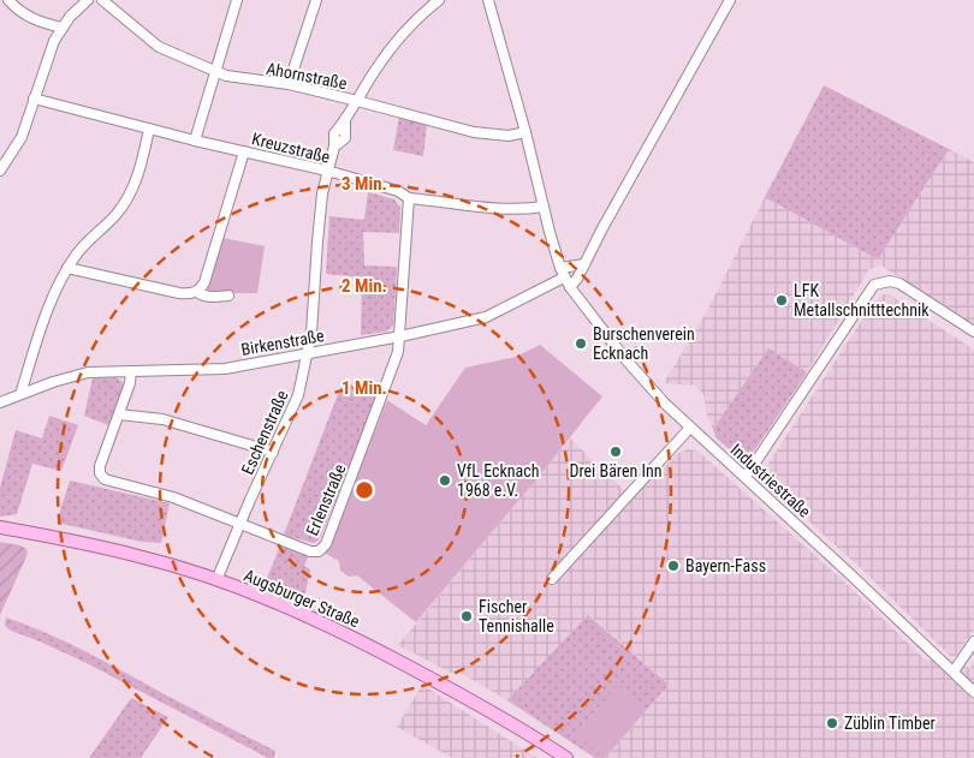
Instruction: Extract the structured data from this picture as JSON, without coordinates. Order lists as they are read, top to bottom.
{
  "streets": {
    "main road": ["Augsburger Straße"],
    "street": [
      "Ahornstraße",
      "Kreuzstraße",
      "Birkenstraße",
      "Eschenstraße",
      "Industriestraße",
      "Erlenstraße"
    ]
  },
  "crossings": [
    ["Ahornstraße", "Eschenstraße"],
    ["Ahornstraße", "Industriestraße"],
    ["Kreuzstraße", "Eschenstraße"],
    ["Kreuzstraße", "Industriestraße"],
    ["Kreuzstraße", "Erlenstraße"],
    ["Birkenstraße", "Eschenstraße"],
    ["Birkenstraße", "Industriestraße"],
    ["Birkenstraße", "Erlenstraße"],
    ["Eschenstraße", "Erlenstraße"],
    ["Eschenstraße", "Augsburger Straße"]
  ],
  "places": [
    "LFK Metallschnitttechnik",
    "Burschenverein Ecknach",
    "Drei Bären Inn",
    "VfL Ecknach 1968 e.V.",
    "Bayern-Fass",
    "Fischer Tennishalle",
    "Züblin Timber"
  ],
  "rings": ["3 Min.", "2 Min.", "1 Min."]
}
